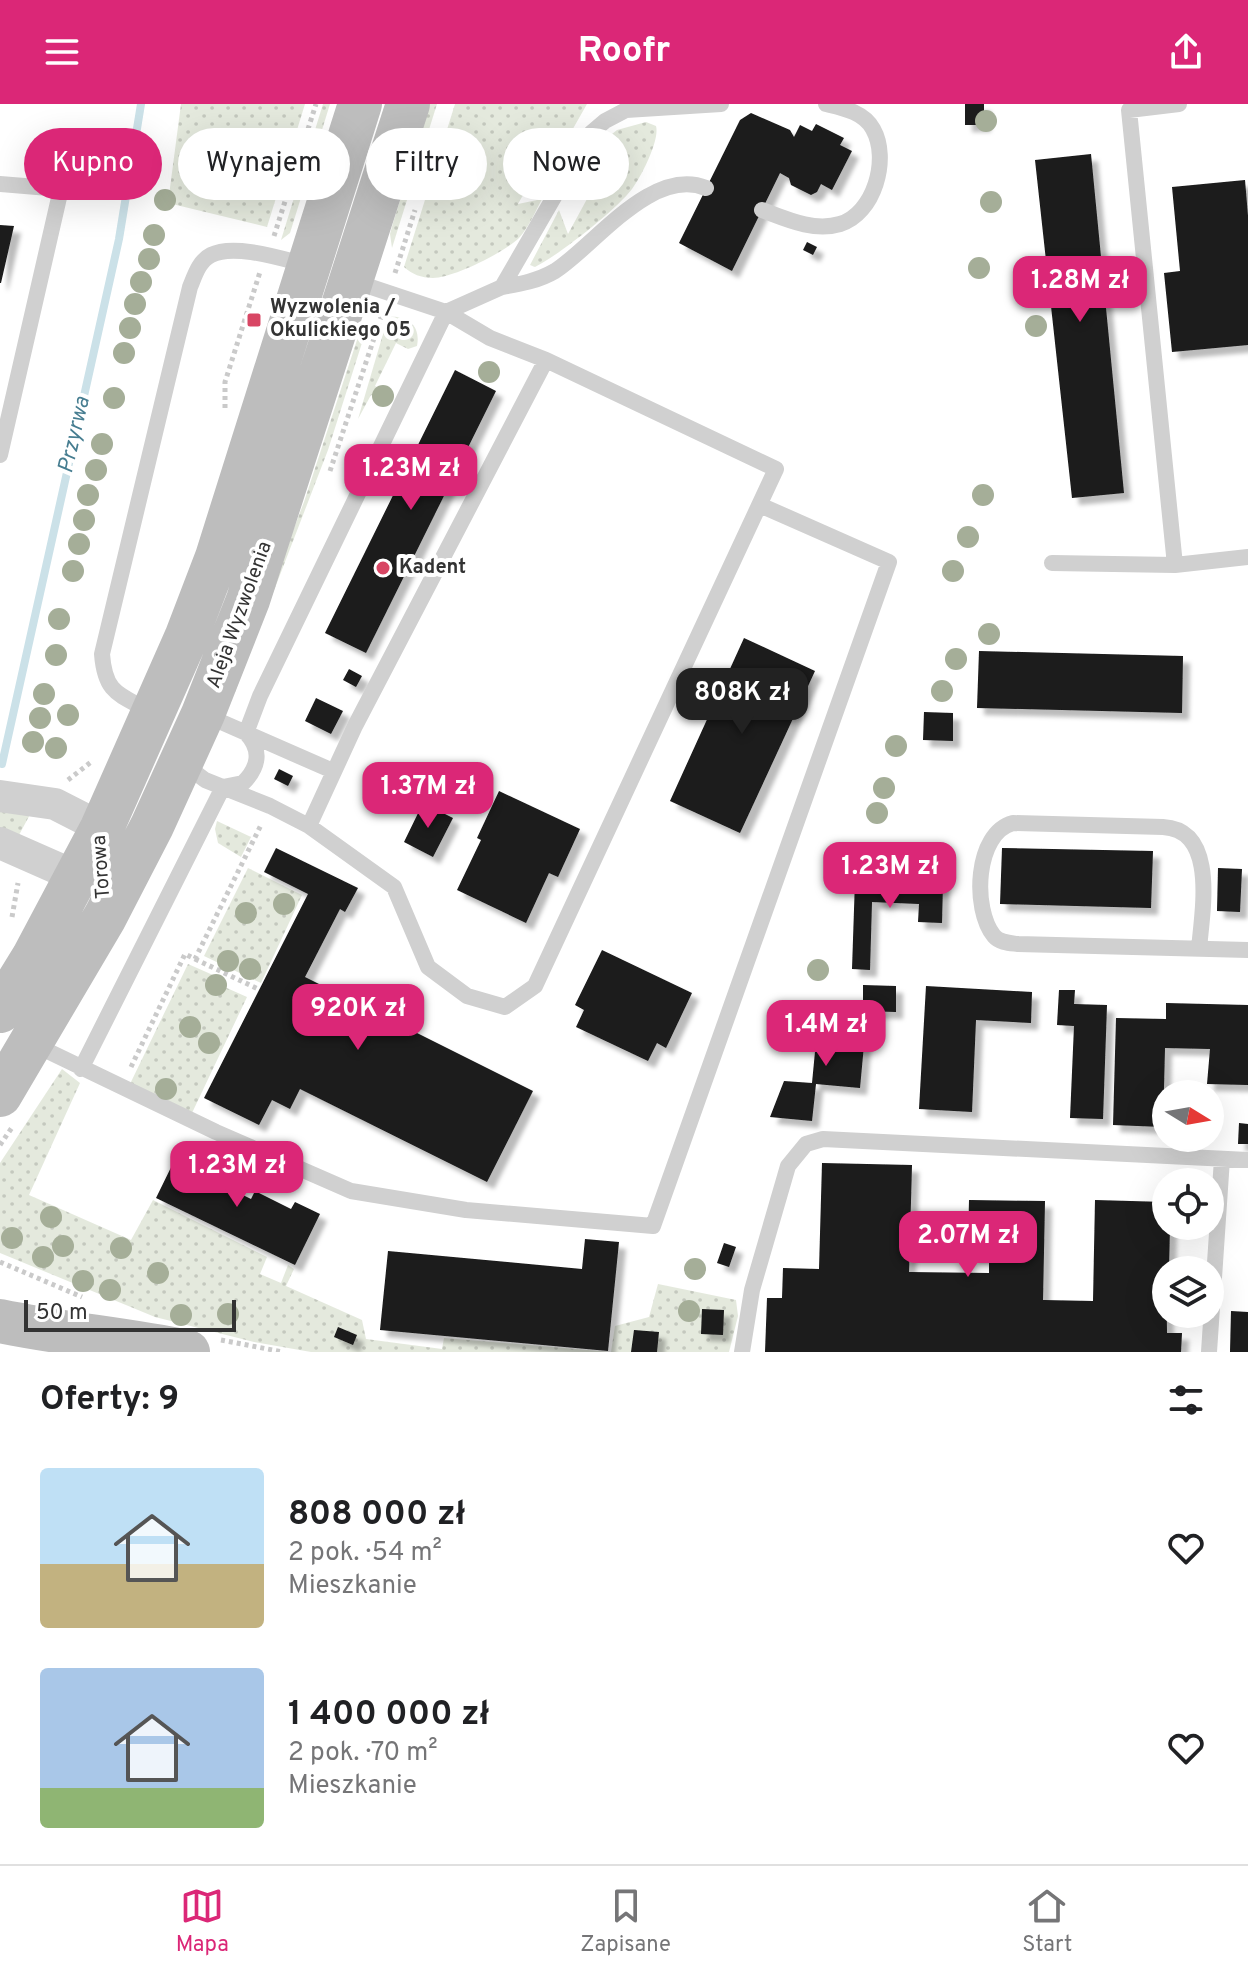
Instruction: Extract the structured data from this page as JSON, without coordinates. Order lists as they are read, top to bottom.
{
  "streets": {
    "main road": ["Aleja Wyzwolenia"],
    "street": ["Torowa"]
  },
  "crossings": [
    ["Aleja Wyzwolenia", "Torowa"]
  ],
  "water": ["Przyrwa"],
  "places": {
    "transit": ["Wyzwolenia / Okulickiego 05"],
    "other": ["Kadent"]
  },
  "scale_bar": "50 m",
  "north": "right",
  "page": {
    "header": "Roofr",
    "chip": [
      "Kupno",
      "Wynajem",
      "Filtry",
      "Nowe"
    ],
    "price": [
      "1.28M zł",
      "1.23M zł",
      "808K zł",
      "1.37M zł",
      "1.23M zł",
      "920K zł",
      "1.4M zł",
      "1.23M zł",
      "2.07M zł"
    ],
    "scale": "50 m",
    "heading": "Oferty: 9",
    "list": [
      {
        "name": "808 000 zł",
        "note": "2 pok. · 54 m² · Mieszkanie"
      },
      {
        "name": "1 400 000 zł",
        "note": "2 pok. · 70 m² · Mieszkanie"
      }
    ],
    "tabs": ["Mapa", "Zapisane", "Start"]
  }
}
